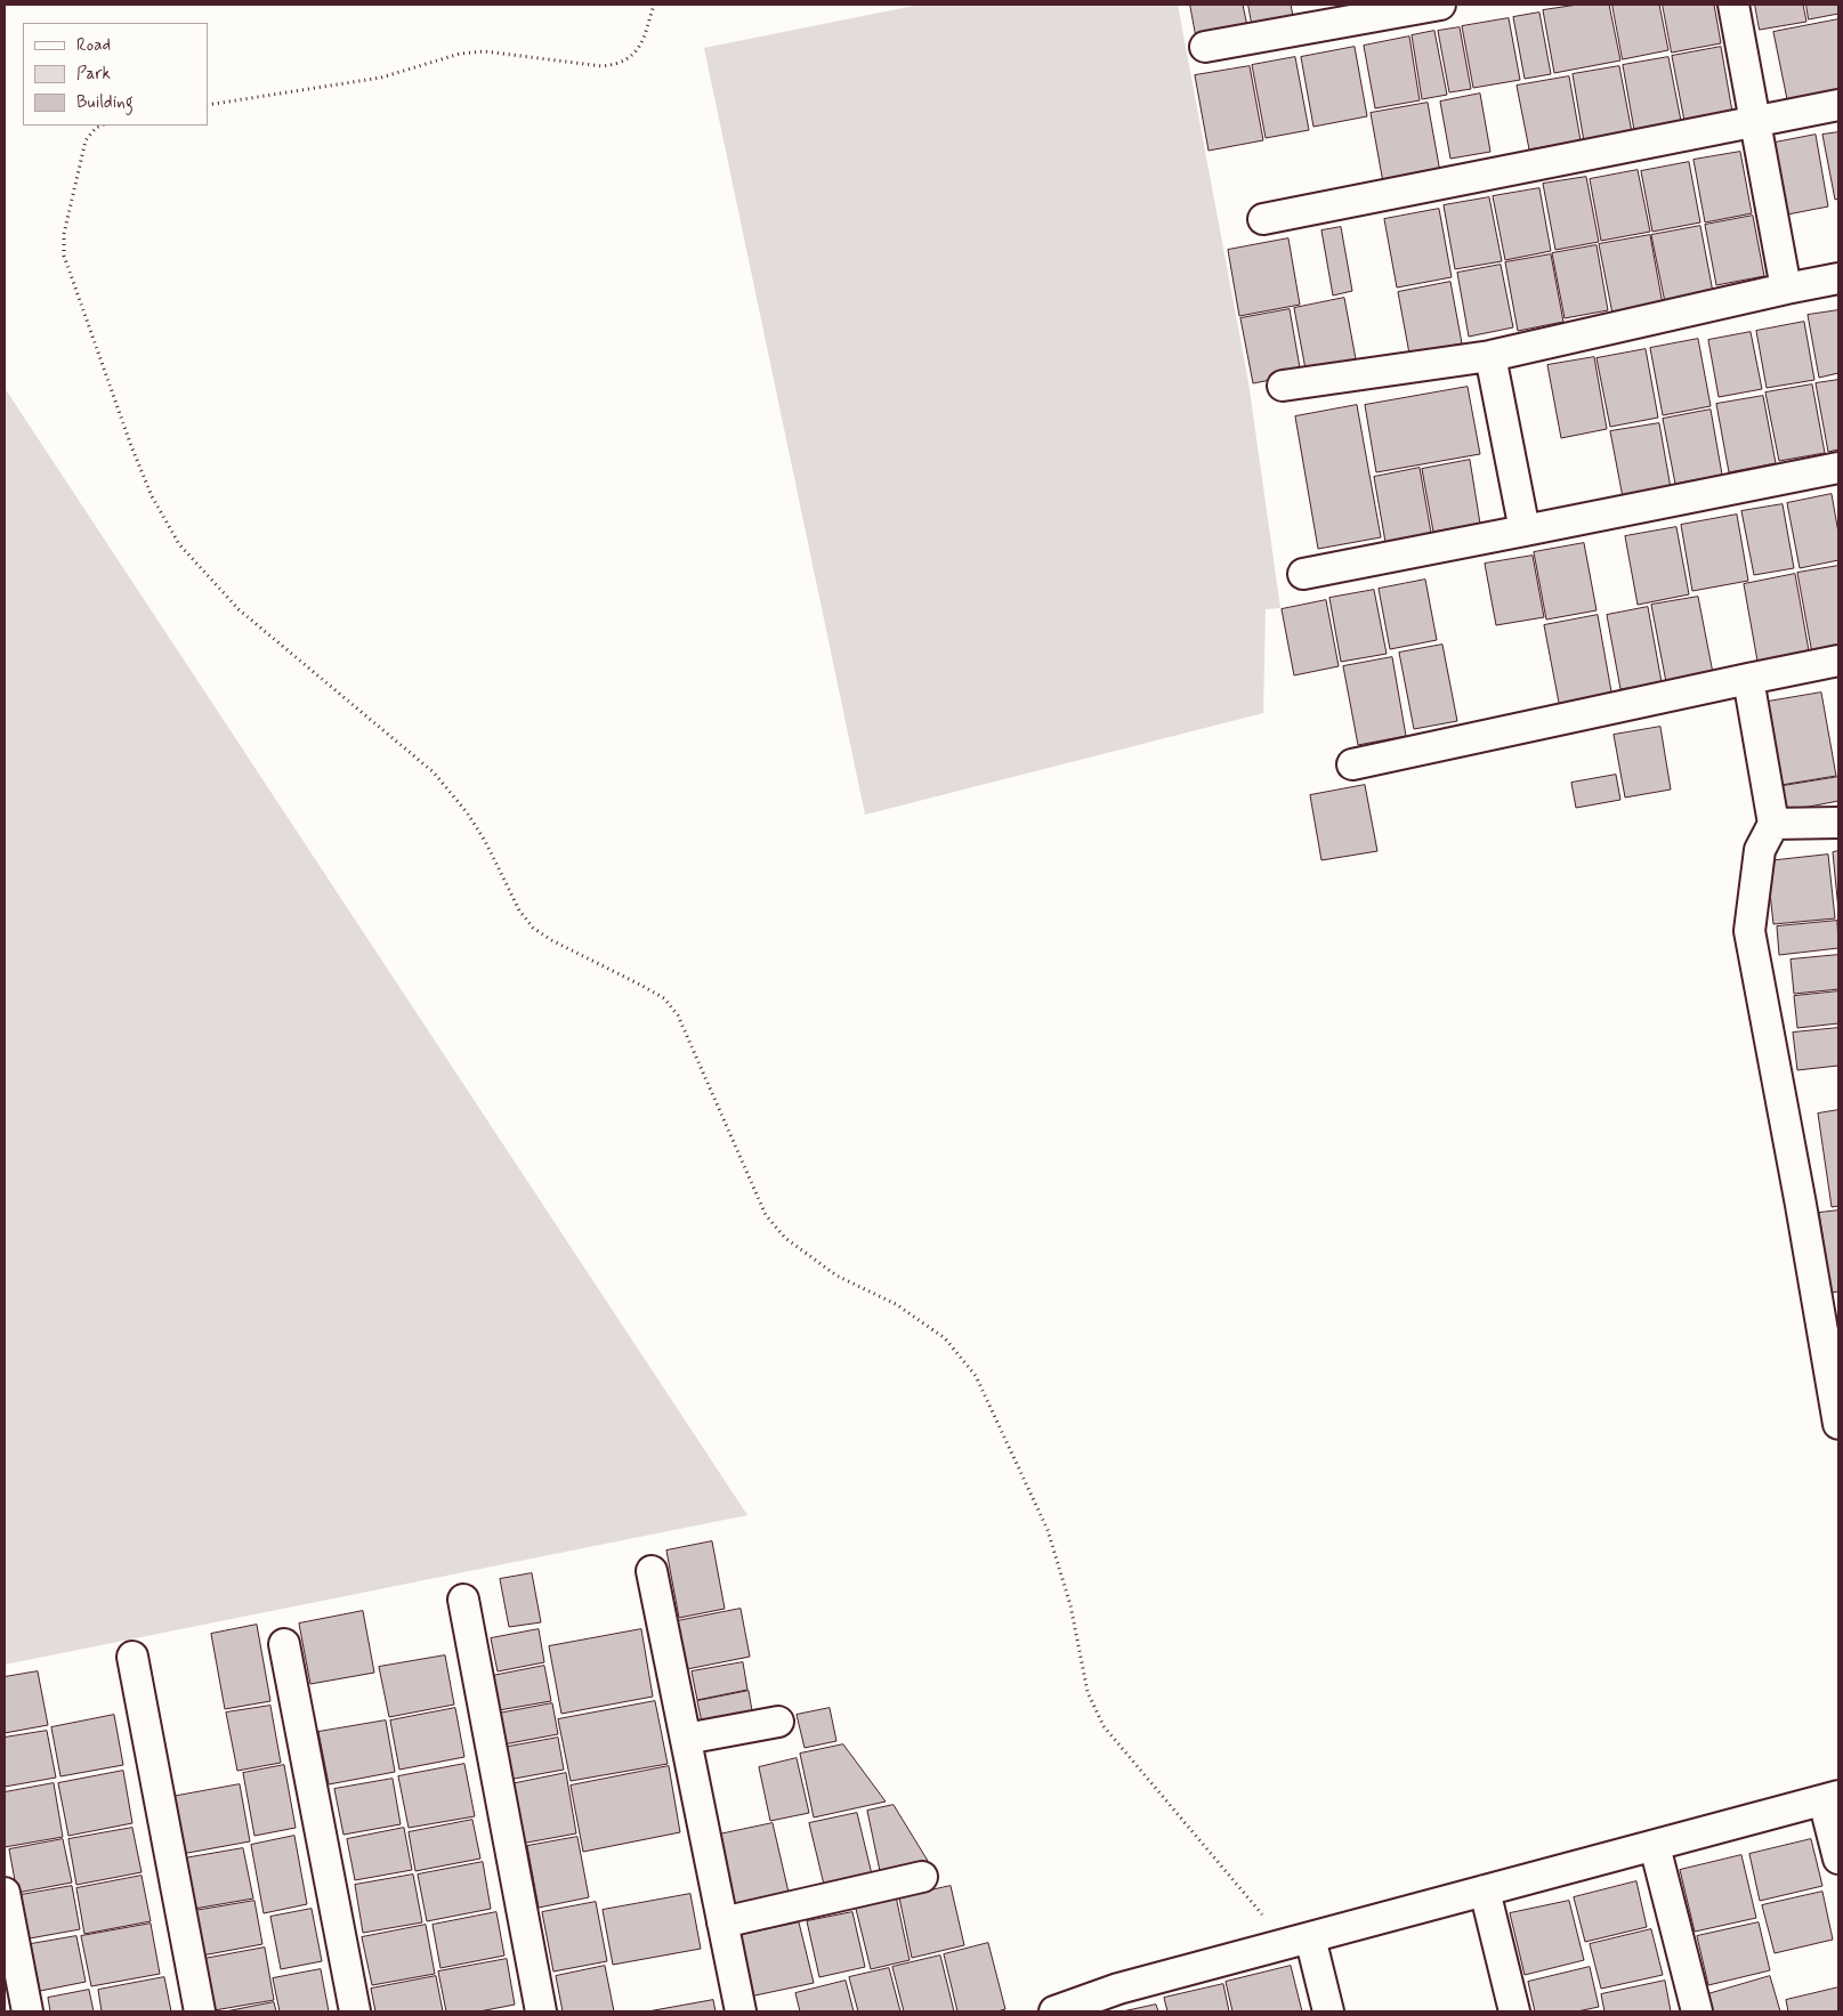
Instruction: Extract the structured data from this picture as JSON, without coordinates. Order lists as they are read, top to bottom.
{
  "legend": ["Road", "Park", "Building"]
}
